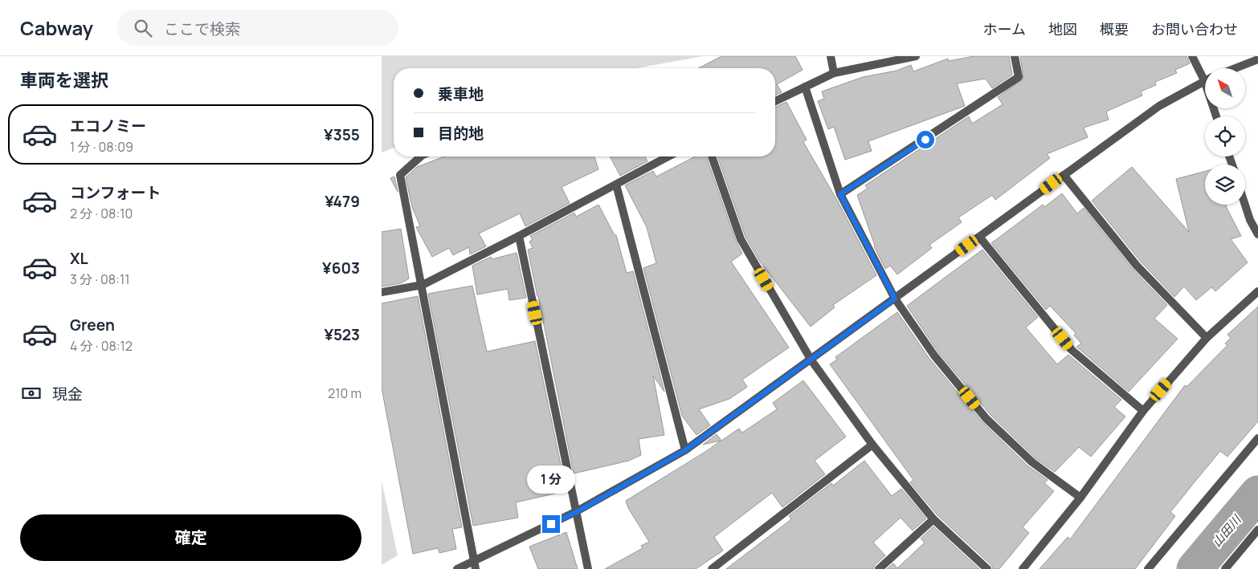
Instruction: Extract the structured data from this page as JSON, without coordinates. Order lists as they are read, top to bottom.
{
  "water": ["山田川"],
  "north": "top left",
  "page": {
    "header": "Cabway",
    "search": "ここで検索",
    "nav": [
      "ホーム",
      "地図",
      "概要",
      "お問い合わせ"
    ],
    "heading": "車両を選択",
    "banner": ["乗車地", "目的地"],
    "list": [
      {
        "name": "エコノミー",
        "note": "1 分 · 08:09",
        "value": "¥355"
      },
      {
        "name": "コンフォート",
        "note": "2 分 · 08:10",
        "value": "¥479"
      },
      {
        "name": "XL",
        "note": "3 分 · 08:11",
        "value": "¥603"
      },
      {
        "name": "Green",
        "note": "4 分 · 08:12",
        "value": "¥523"
      }
    ],
    "pay": ["現金", "210 m"],
    "bubble": "1 分",
    "buttons": "確定"
  }
}
